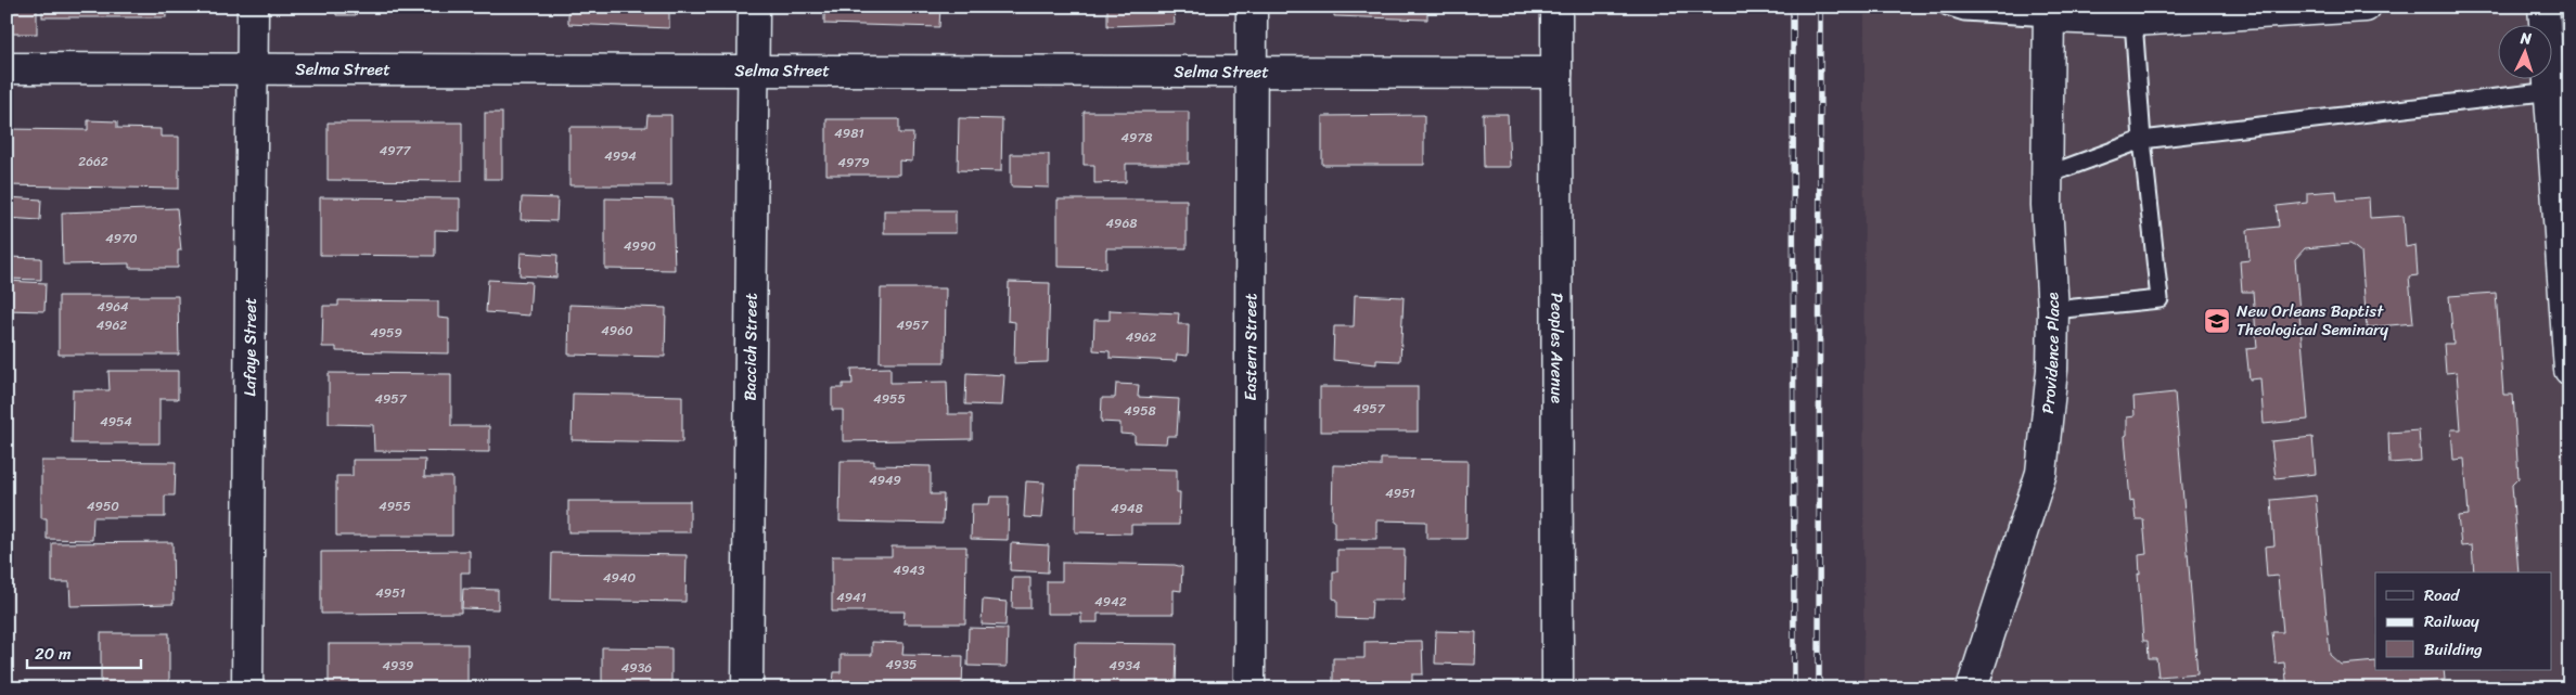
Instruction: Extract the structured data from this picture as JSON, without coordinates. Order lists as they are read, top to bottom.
{
  "streets": {
    "street": [
      "Selma Street",
      "Eastern Street",
      "Peoples Avenue",
      "Lafaye Street",
      "Baccich Street",
      "Providence Place"
    ]
  },
  "crossings": [
    ["Selma Street", "Eastern Street"],
    ["Selma Street", "Peoples Avenue"],
    ["Selma Street", "Lafaye Street"],
    ["Selma Street", "Baccich Street"]
  ],
  "places": {
    "school or university": ["New Orleans Baptist Theological Seminary"]
  },
  "house_numbers": [
    "4981",
    "4978",
    "4977",
    "4994",
    "2662",
    "4979",
    "4968",
    "4970",
    "4990",
    "4964",
    "4962",
    "4957",
    "4960",
    "4959",
    "4962",
    "4957",
    "4955",
    "4957",
    "4958",
    "4954",
    "4949",
    "4951",
    "4950",
    "4955",
    "4948",
    "4943",
    "4940",
    "4951",
    "4941",
    "4942",
    "4935",
    "4939",
    "4934",
    "4936"
  ],
  "legend": ["Road", "Railway", "Building"],
  "scale_bar": "20 m",
  "north": "top"
}
